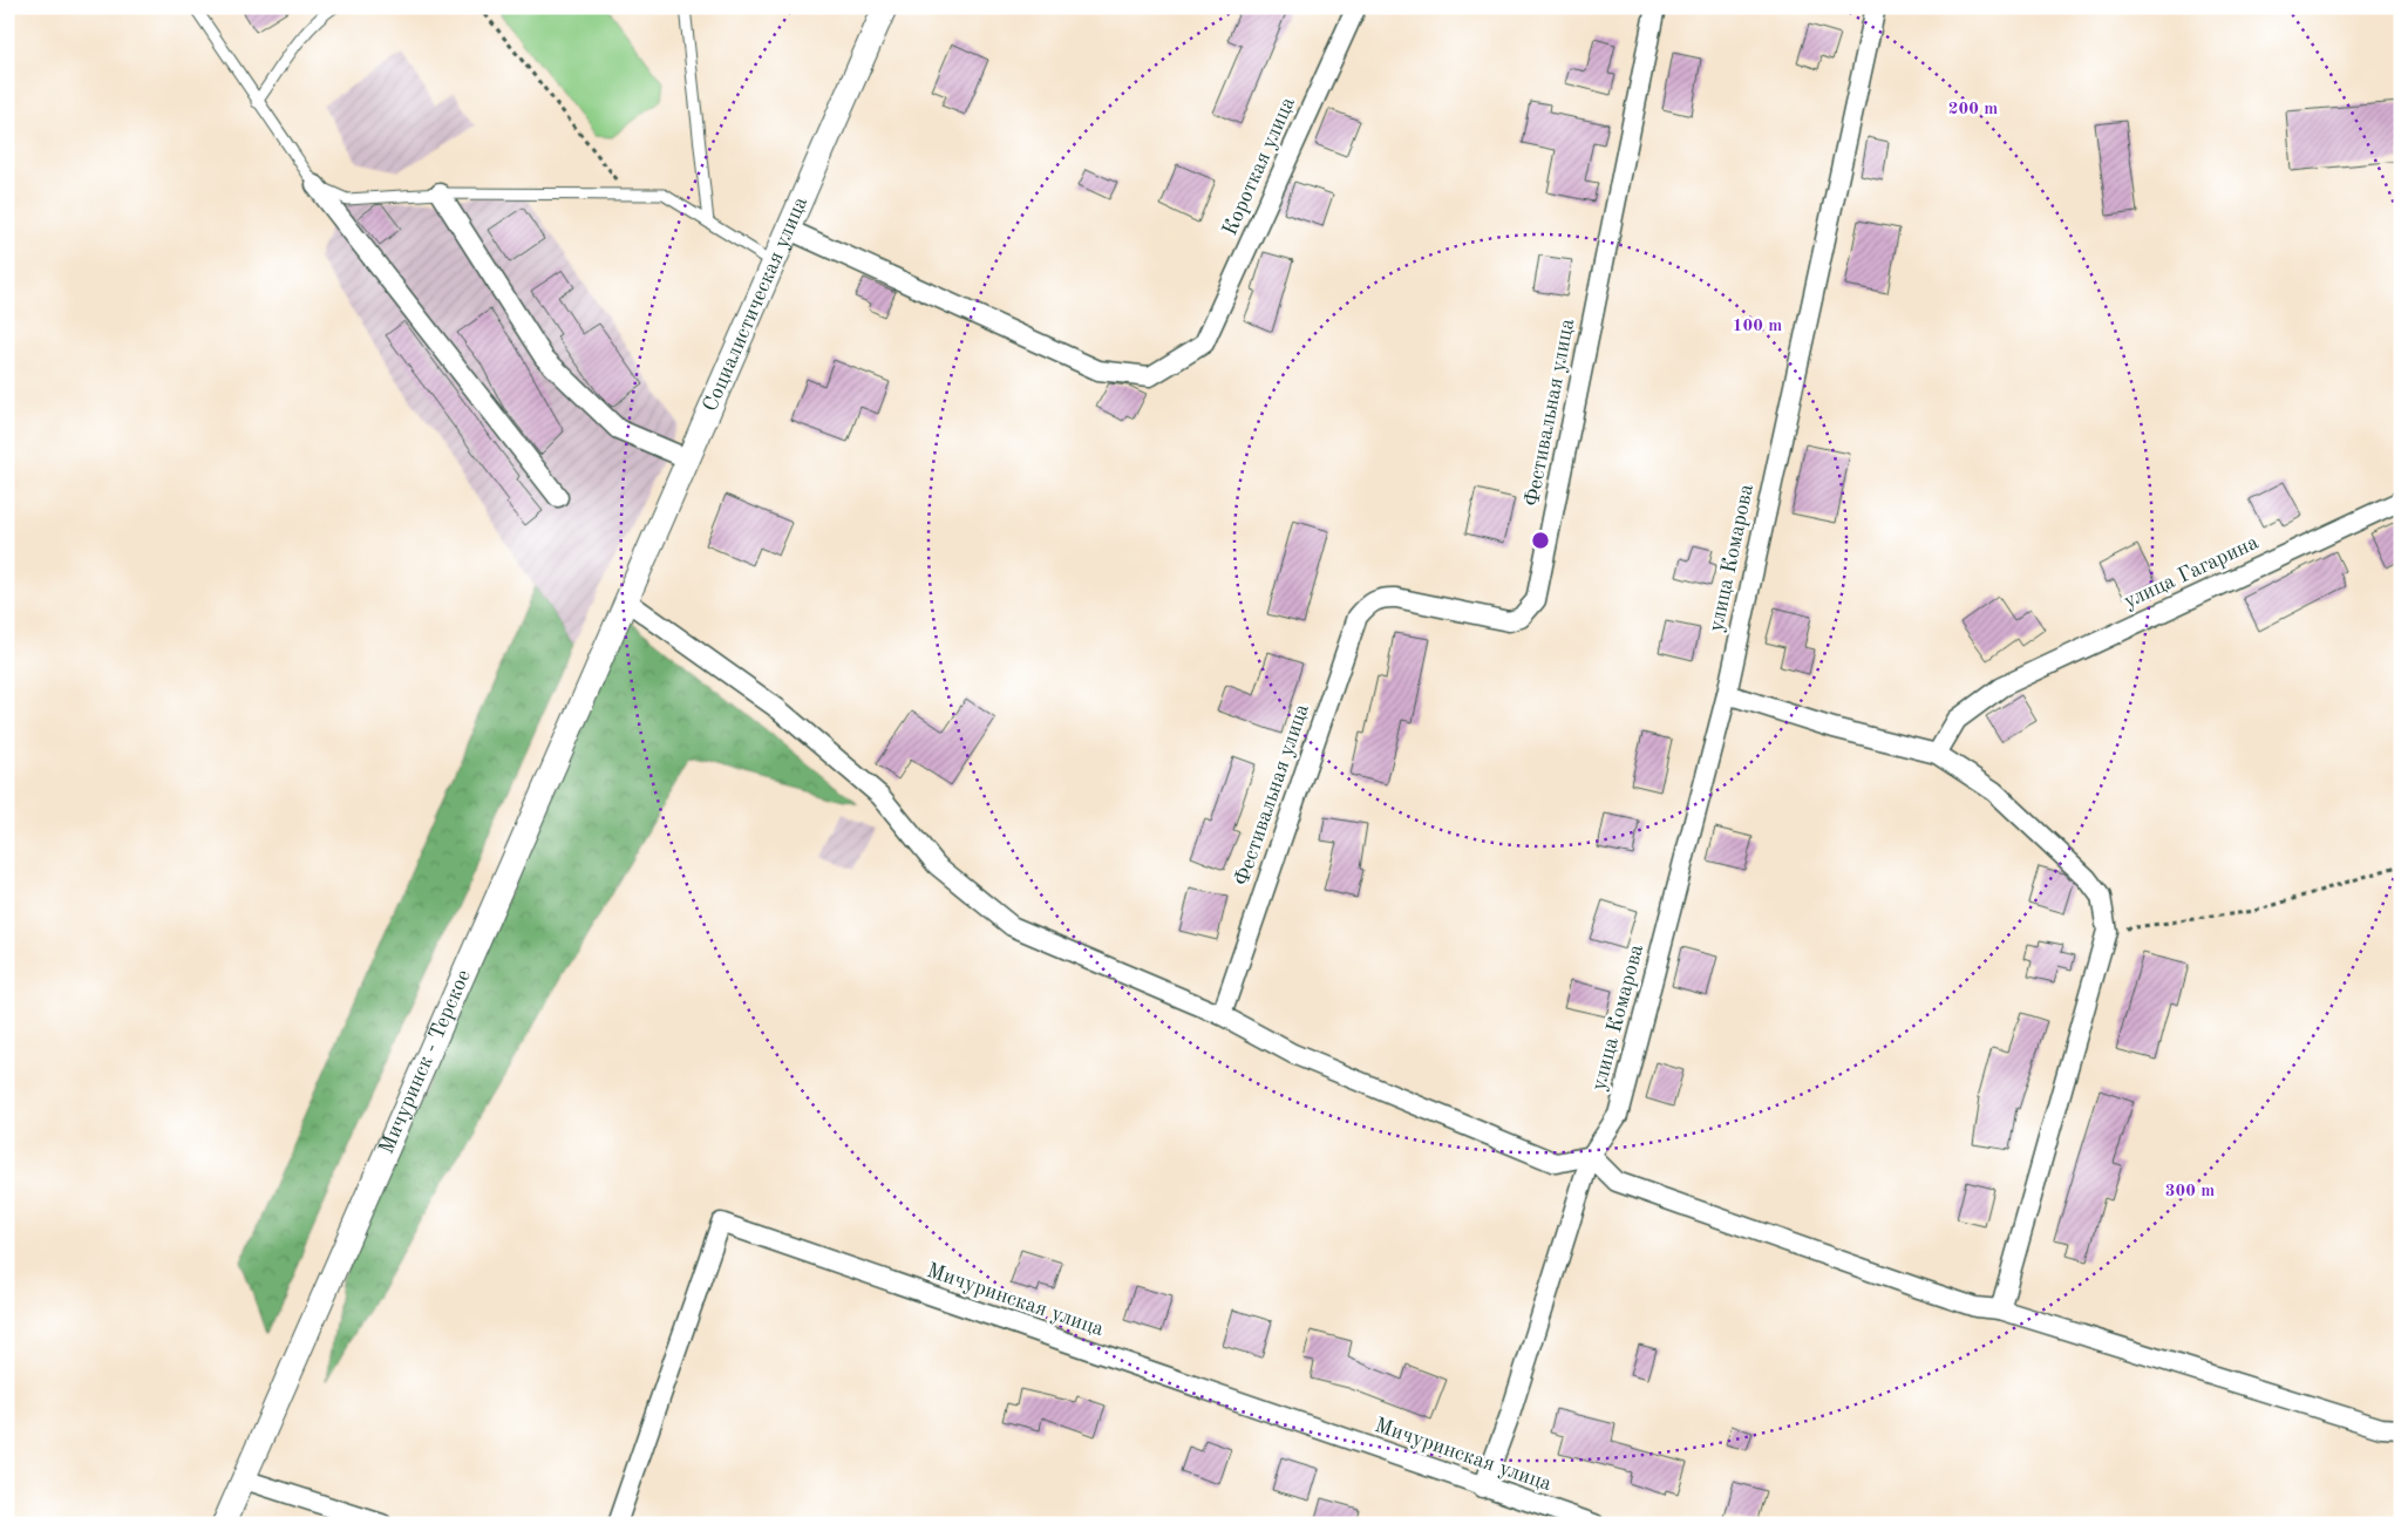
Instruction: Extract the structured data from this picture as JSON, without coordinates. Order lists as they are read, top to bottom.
{
  "streets": {
    "street": [
      "Короткая улица",
      "Социалистическая улица",
      "Фестивальная улица",
      "улица Комарова",
      "улица Гагарина",
      "Мичуринск - Терское",
      "Мичуринская улица"
    ]
  },
  "crossings": [
    ["Короткая улица", "Социалистическая улица"],
    ["Социалистическая улица", "Мичуринск - Терское"],
    ["улица Комарова", "Мичуринская улица"]
  ],
  "rings": ["200 m", "100 m", "300 m"]
}
